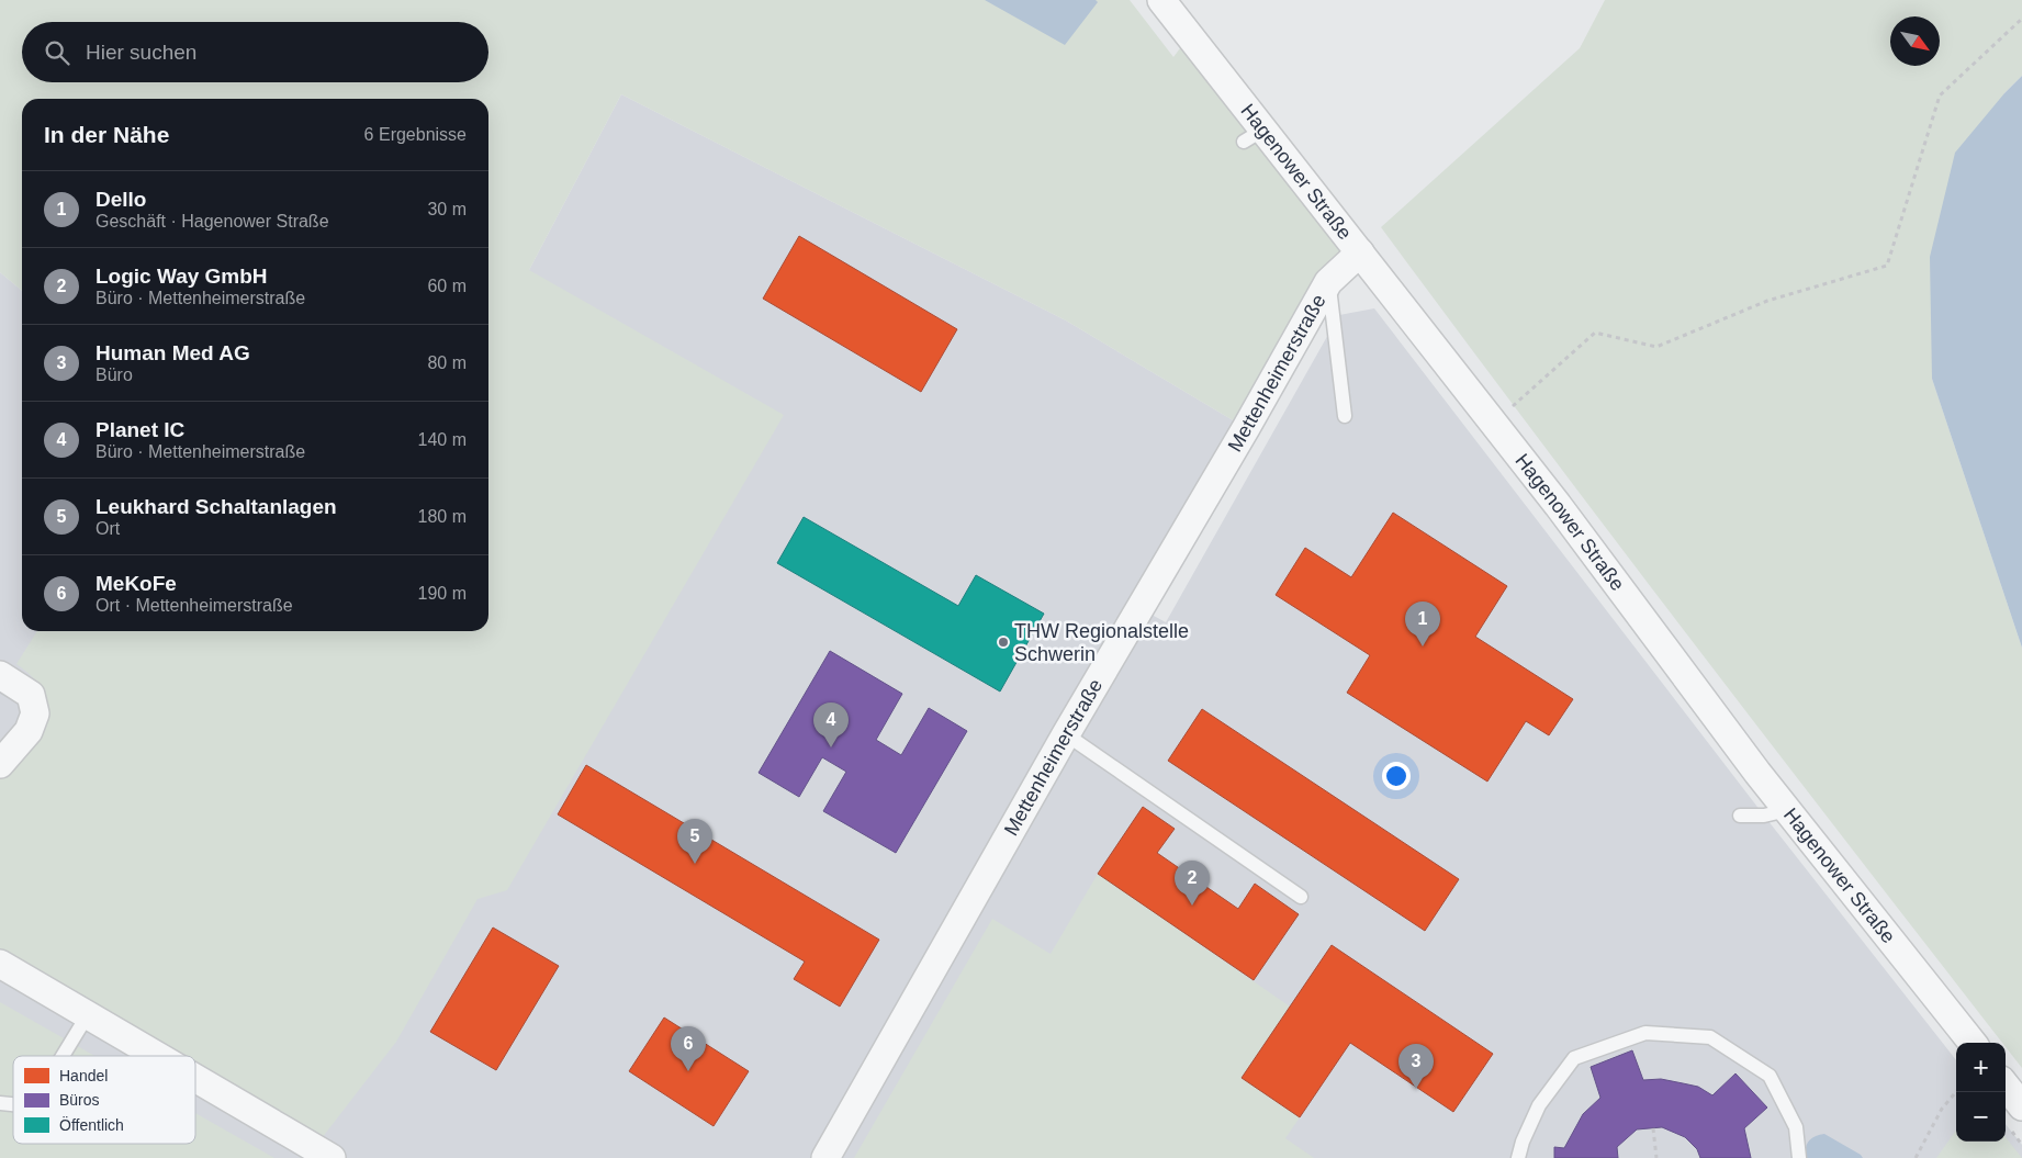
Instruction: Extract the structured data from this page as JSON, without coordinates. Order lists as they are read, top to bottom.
{
  "streets": {
    "street": ["Hagenower Straße", "Mettenheimerstraße"]
  },
  "crossings": [
    ["Hagenower Straße", "Mettenheimerstraße"]
  ],
  "places": ["THW Regionalstelle Schwerin"],
  "legend": ["Handel", "Büros", "Öffentlich"],
  "north": "bottom right",
  "page": {
    "search": "Hier suchen",
    "heading": ["In der Nähe", "6 Ergebnisse"],
    "list": [
      {
        "mark": "1",
        "name": "Dello",
        "note": "Geschäft · Hagenower Straße",
        "value": "30 m"
      },
      {
        "mark": "2",
        "name": "Logic Way GmbH",
        "note": "Büro · Mettenheimerstraße",
        "value": "60 m"
      },
      {
        "mark": "3",
        "name": "Human Med AG",
        "note": "Büro",
        "value": "80 m"
      },
      {
        "mark": "4",
        "name": "Planet IC",
        "note": "Büro · Mettenheimerstraße",
        "value": "140 m"
      },
      {
        "mark": "5",
        "name": "Leukhard Schaltanlagen",
        "note": "Ort",
        "value": "180 m"
      },
      {
        "mark": "6",
        "name": "MeKoFe",
        "note": "Ort · Mettenheimerstraße",
        "value": "190 m"
      }
    ],
    "pins": [
      "1",
      "4",
      "5",
      "2",
      "6",
      "3"
    ],
    "map_buttons": ["+", "−"]
  }
}
